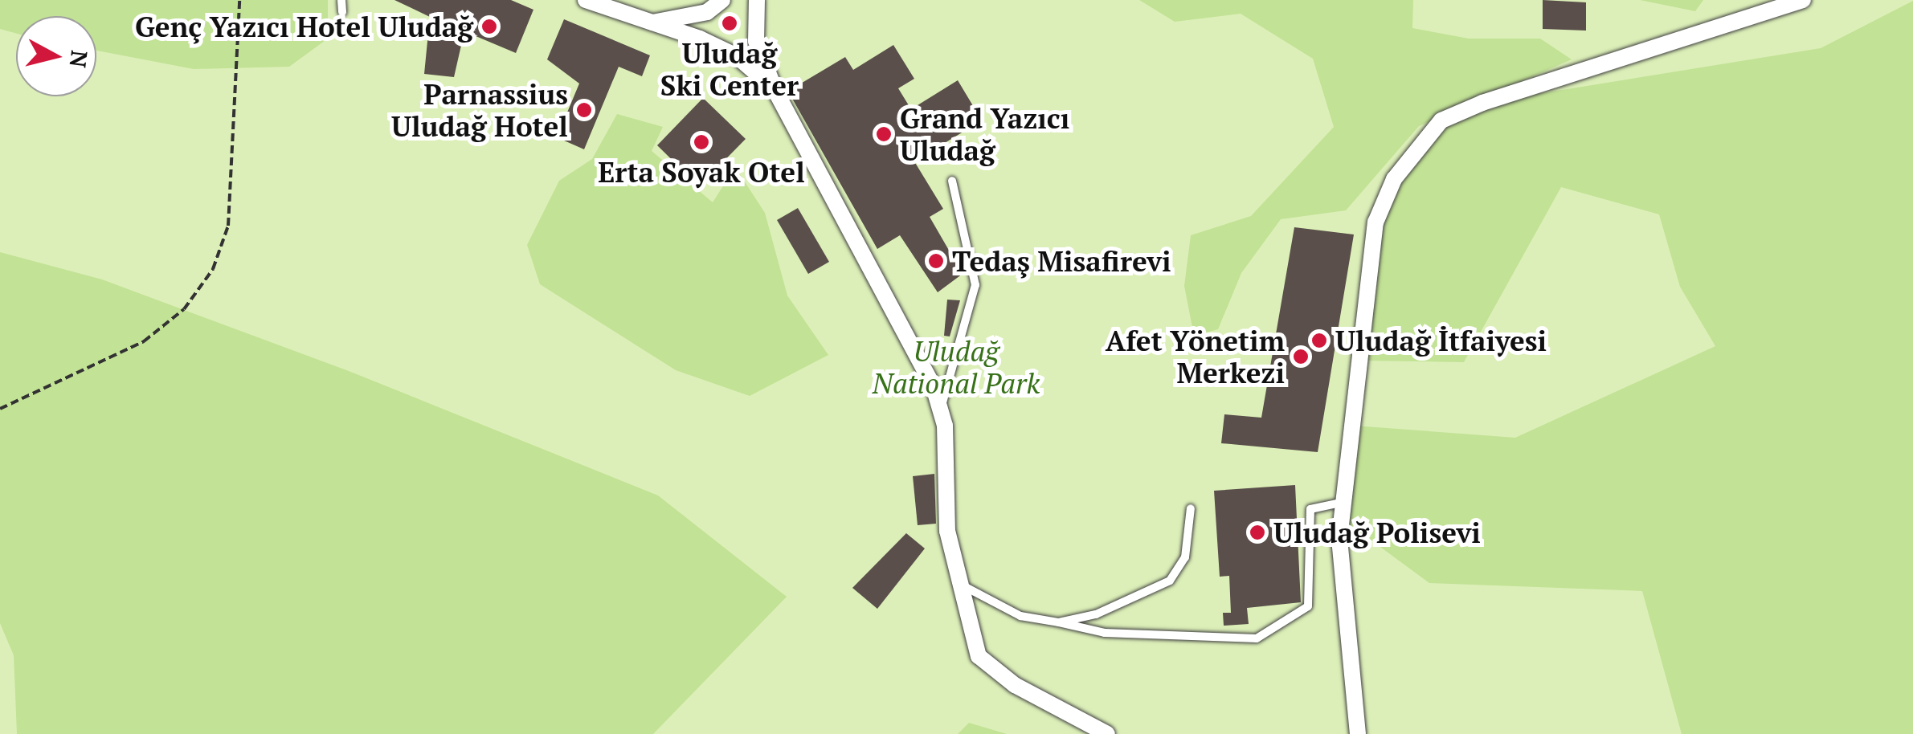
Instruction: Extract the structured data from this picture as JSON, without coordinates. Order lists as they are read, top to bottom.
{
  "parks": ["Uludağ National Park"],
  "places": [
    "Uludağ Ski Center",
    "Genç Yazıcı Hotel Uludağ",
    "Parnassius Uludağ Hotel",
    "Grand Yazıcı Uludağ",
    "Erta Soyak Otel",
    "Tedaş Misafirevi",
    "Uludağ İtfaiyesi",
    "Afet Yönetim Merkezi",
    "Uludağ Polisevi"
  ],
  "north": "right"
}
